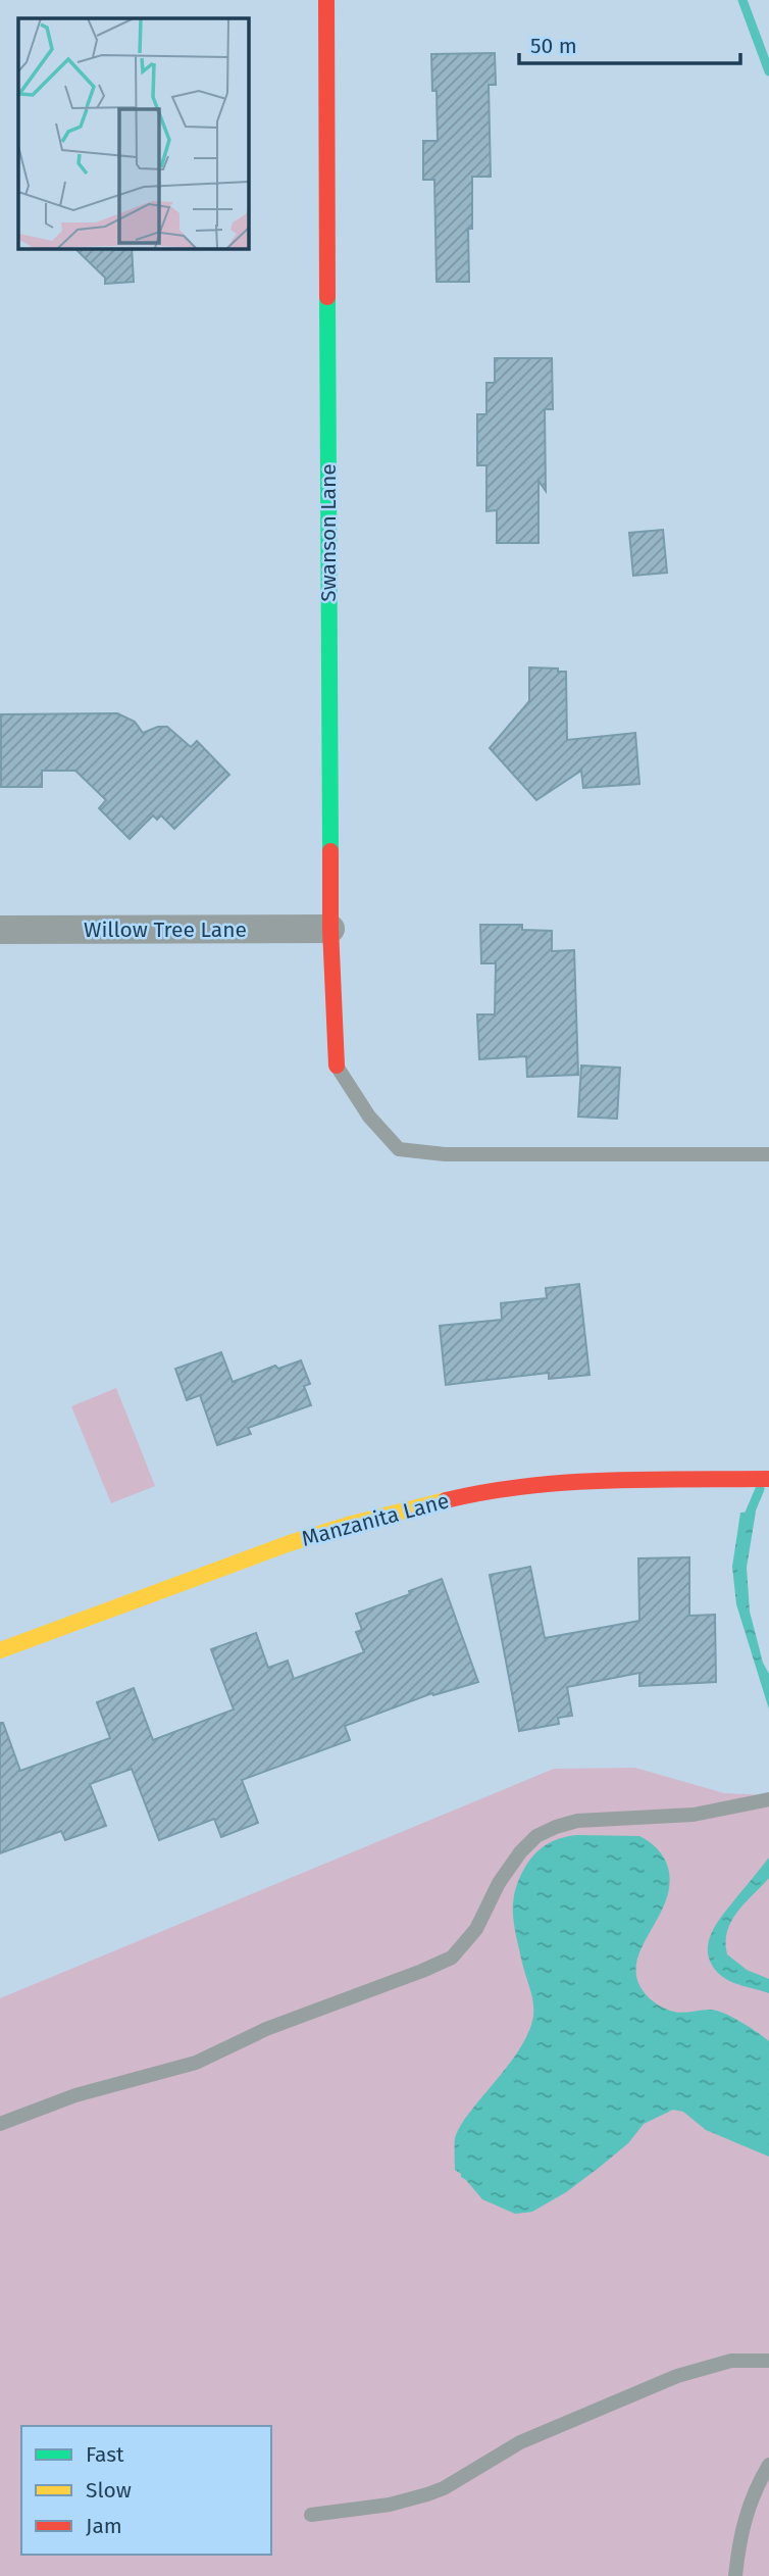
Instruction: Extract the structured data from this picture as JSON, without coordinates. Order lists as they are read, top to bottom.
{
  "streets": {
    "street": ["Swanson Lane", "Willow Tree Lane", "Manzanita Lane"]
  },
  "crossings": [
    ["Swanson Lane", "Willow Tree Lane"]
  ],
  "legend": ["Fast", "Slow", "Jam"],
  "scale_bar": "50 m"
}
